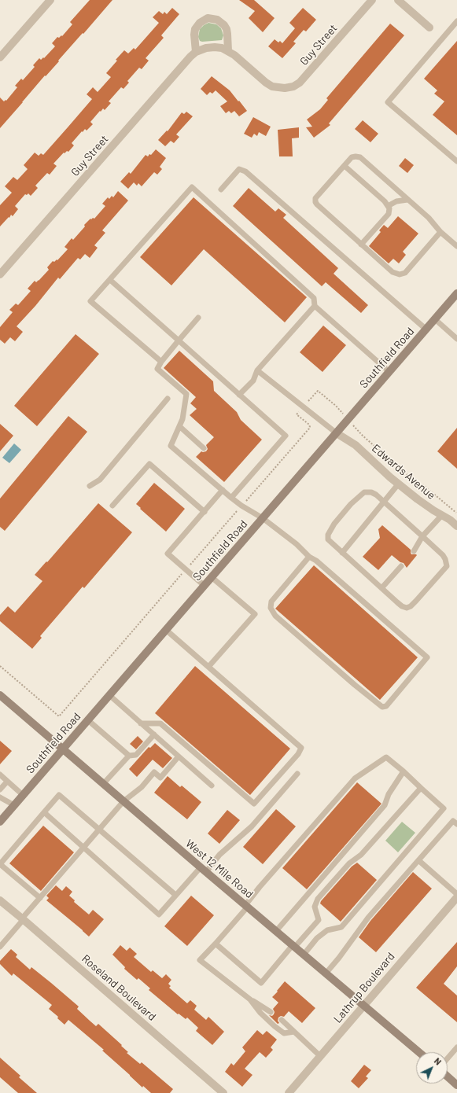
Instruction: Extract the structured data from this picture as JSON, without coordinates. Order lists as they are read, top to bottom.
{
  "streets": {
    "main road": ["Southfield Road", "West 12 Mile Road"],
    "street": [
      "Guy Street",
      "Edwards Avenue",
      "Roseland Boulevard",
      "Lathrup Boulevard"
    ]
  },
  "crossings": [
    ["Southfield Road", "Edwards Avenue"],
    ["Southfield Road", "West 12 Mile Road"],
    ["West 12 Mile Road", "Lathrup Boulevard"]
  ],
  "north": "top right"
}
